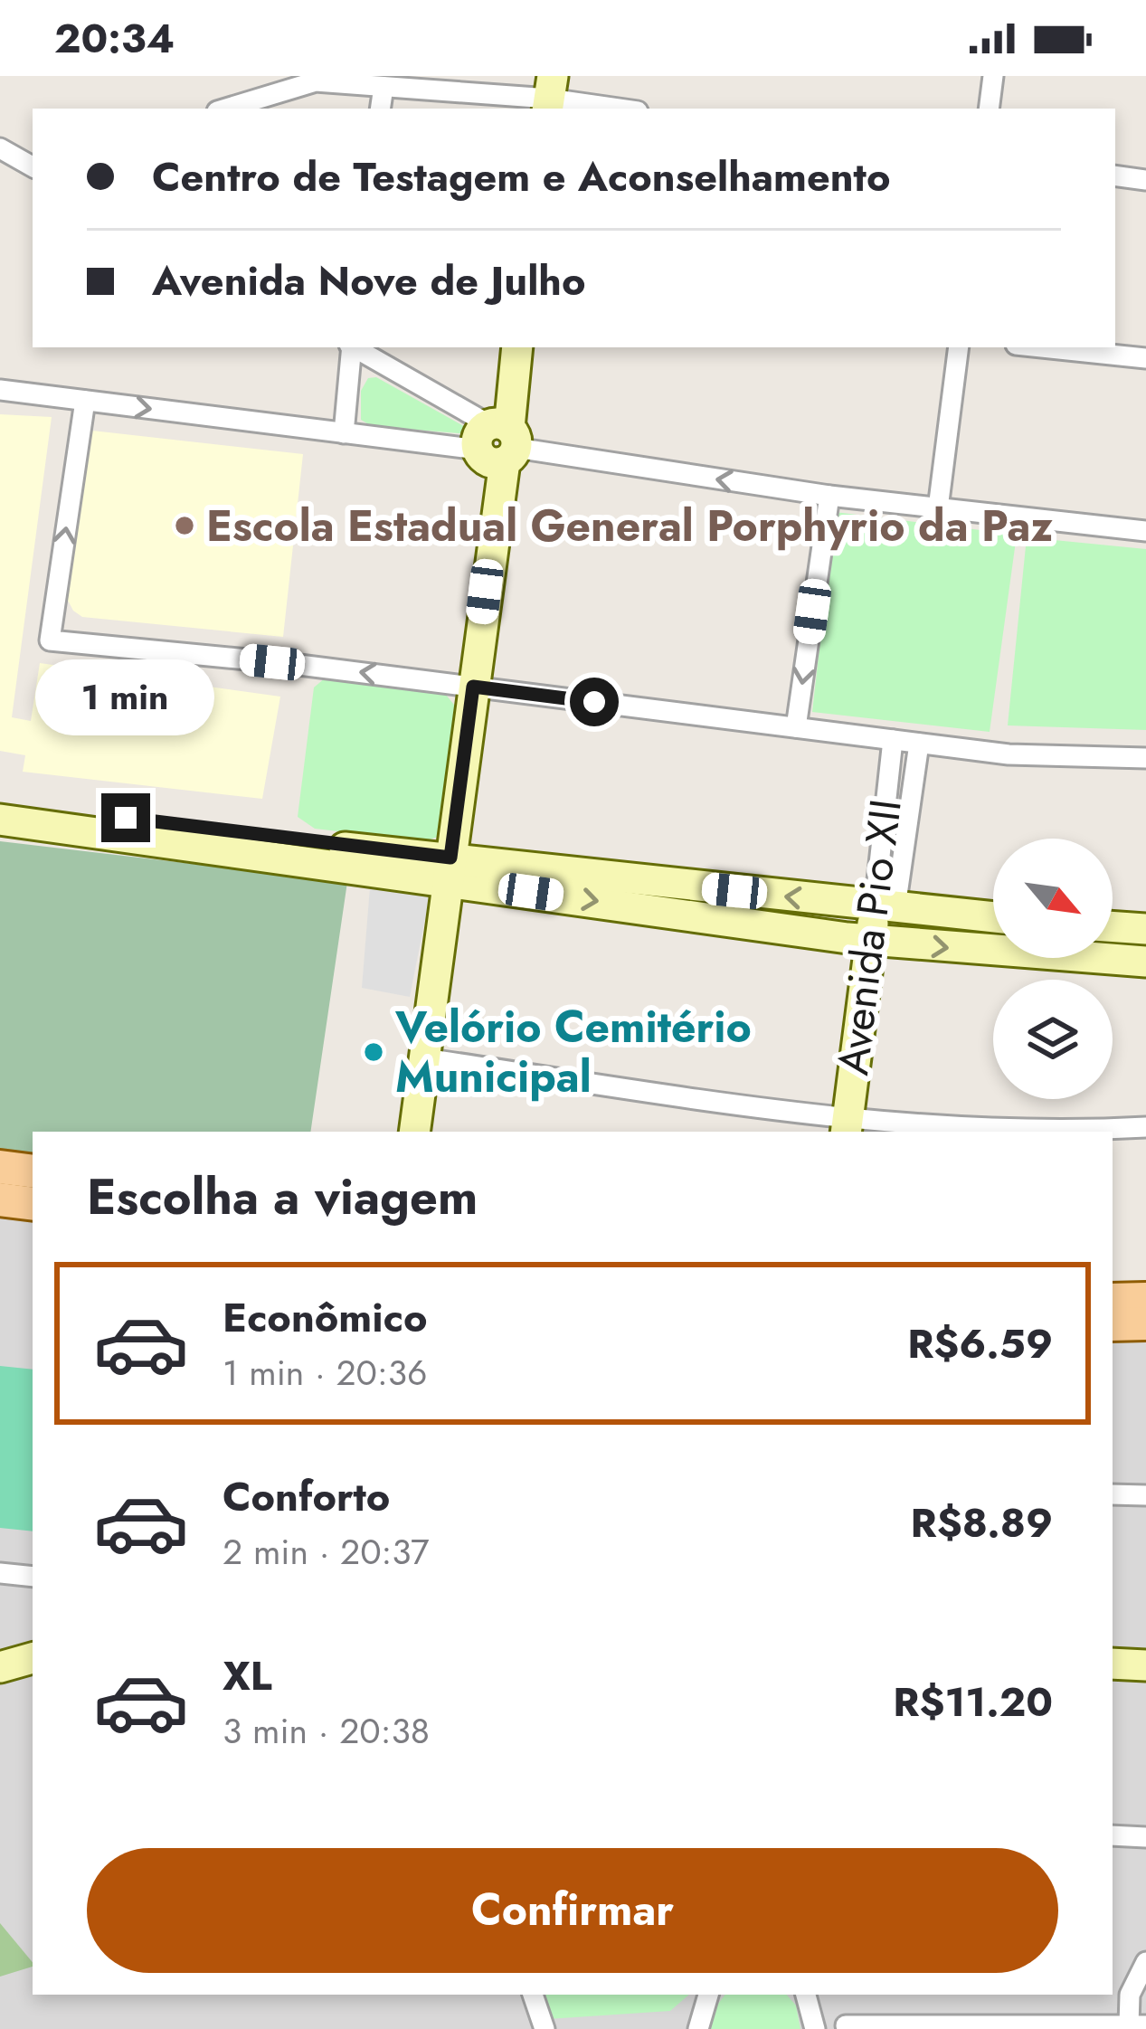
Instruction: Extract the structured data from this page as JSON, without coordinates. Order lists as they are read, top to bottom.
{
  "streets": {
    "street": ["Avenida Pio XII"]
  },
  "places": ["Escola Estadual General Porphyrio da Paz", "Velório Cemitério Municipal"],
  "north": "bottom right",
  "page": {
    "status": "20:34",
    "banner": ["Centro de Testagem e Aconselhamento", "Avenida Nove de Julho"],
    "bubble": "1 min",
    "heading": "Escolha a viagem",
    "list": [
      {
        "name": "Econômico",
        "note": "1 min · 20:36",
        "value": "R$6.59"
      },
      {
        "name": "Conforto",
        "note": "2 min · 20:37",
        "value": "R$8.89"
      },
      {
        "name": "XL",
        "note": "3 min · 20:38",
        "value": "R$11.20"
      }
    ],
    "buttons": "Confirmar"
  }
}
